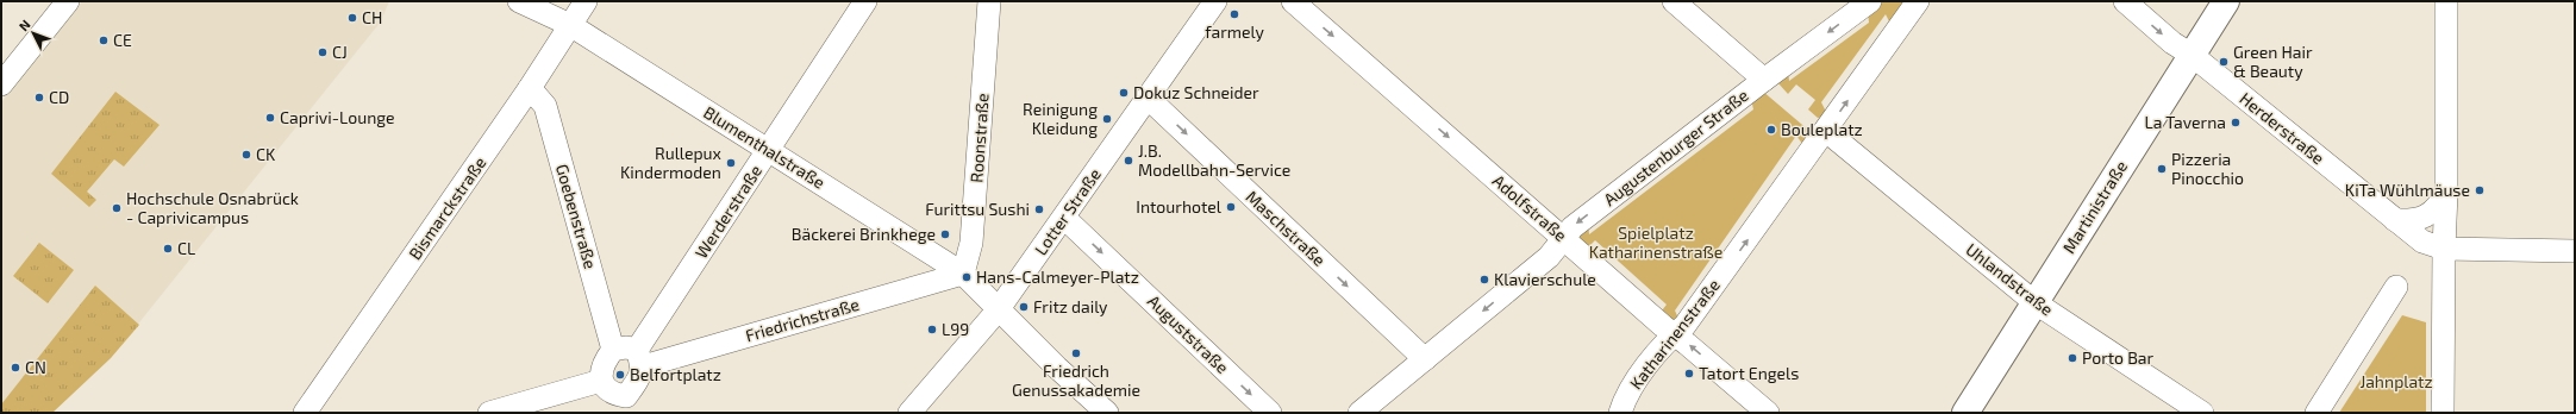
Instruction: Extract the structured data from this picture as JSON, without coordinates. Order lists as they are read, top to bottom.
{
  "streets": {
    "main road": ["Martinistraße"],
    "street": [
      "Herderstraße",
      "Roonstraße",
      "Blumenthalstraße",
      "Augustenburger Straße",
      "Bismarckstraße",
      "Adolfstraße",
      "Werderstraße",
      "Lotter Straße",
      "Goebenstraße",
      "Maschstraße",
      "Uhlandstraße",
      "Friedrichstraße",
      "Auguststraße",
      "Katharinenstraße"
    ]
  },
  "crossings": [
    ["Herderstraße", "Martinistraße"],
    ["Roonstraße", "Blumenthalstraße"],
    ["Roonstraße", "Friedrichstraße"],
    ["Blumenthalstraße", "Bismarckstraße"],
    ["Blumenthalstraße", "Werderstraße"],
    ["Blumenthalstraße", "Lotter Straße"],
    ["Blumenthalstraße", "Friedrichstraße"],
    ["Augustenburger Straße", "Adolfstraße"],
    ["Augustenburger Straße", "Maschstraße"],
    ["Martinistraße", "Uhlandstraße"],
    ["Bismarckstraße", "Goebenstraße"],
    ["Adolfstraße", "Katharinenstraße"],
    ["Werderstraße", "Friedrichstraße"],
    ["Lotter Straße", "Maschstraße"],
    ["Lotter Straße", "Auguststraße"],
    ["Uhlandstraße", "Katharinenstraße"]
  ],
  "one_way": [
    "Augustenburger Straße",
    "Maschstraße",
    "Auguststraße",
    "Katharinenstraße"
  ],
  "parks": ["Spielplatz Katharinenstraße", "Jahnplatz"],
  "places": [
    "farmely",
    "CH",
    "CE",
    "CJ",
    "Green Hair & Beauty",
    "Dokuz Schneider",
    "CD",
    "Caprivi-Lounge",
    "Reinigung Kleidung",
    "La Taverna",
    "Bouleplatz",
    "CK",
    "J.B. Modellbahn-Service",
    "Rullepux Kindermoden",
    "Pizzeria Pinocchio",
    "KiTa Wühlmäuse",
    "Intourhotel",
    "Hochschule Osnabrück - Caprivicampus",
    "Furittsu Sushi",
    "Bäckerei Brinkhege",
    "CL",
    "Hans-Calmeyer-Platz",
    "Klavierschule",
    "Fritz daily",
    "L99",
    "Friedrich Genussakademie",
    "Porto Bar",
    "CN",
    "Tatort Engels",
    "Belfortplatz"
  ],
  "north": "top left"
}
